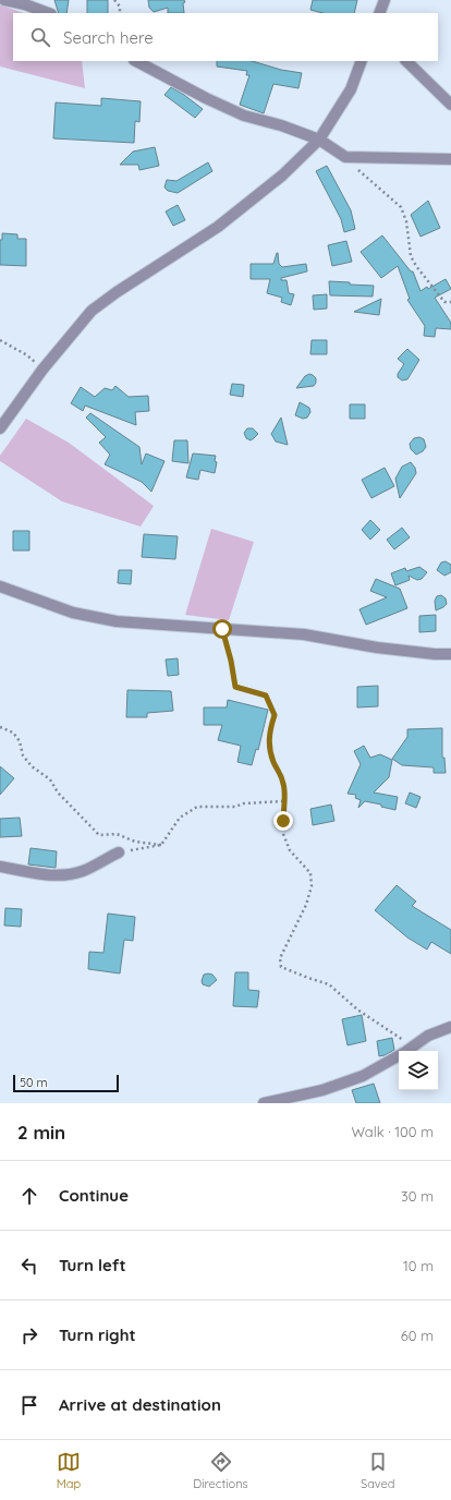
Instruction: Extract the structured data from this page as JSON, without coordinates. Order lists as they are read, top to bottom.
{
  "scale_bar": "50 m",
  "page": {
    "search": "Search here",
    "scale": "50 m",
    "heading": ["2 min", "Walk · 100 m"],
    "list": [
      ["Continue", "30 m"],
      ["Turn left", "10 m"],
      ["Turn right", "60 m"],
      "Arrive at destination"
    ],
    "nav": ["Map", "Directions", "Saved"]
  }
}
